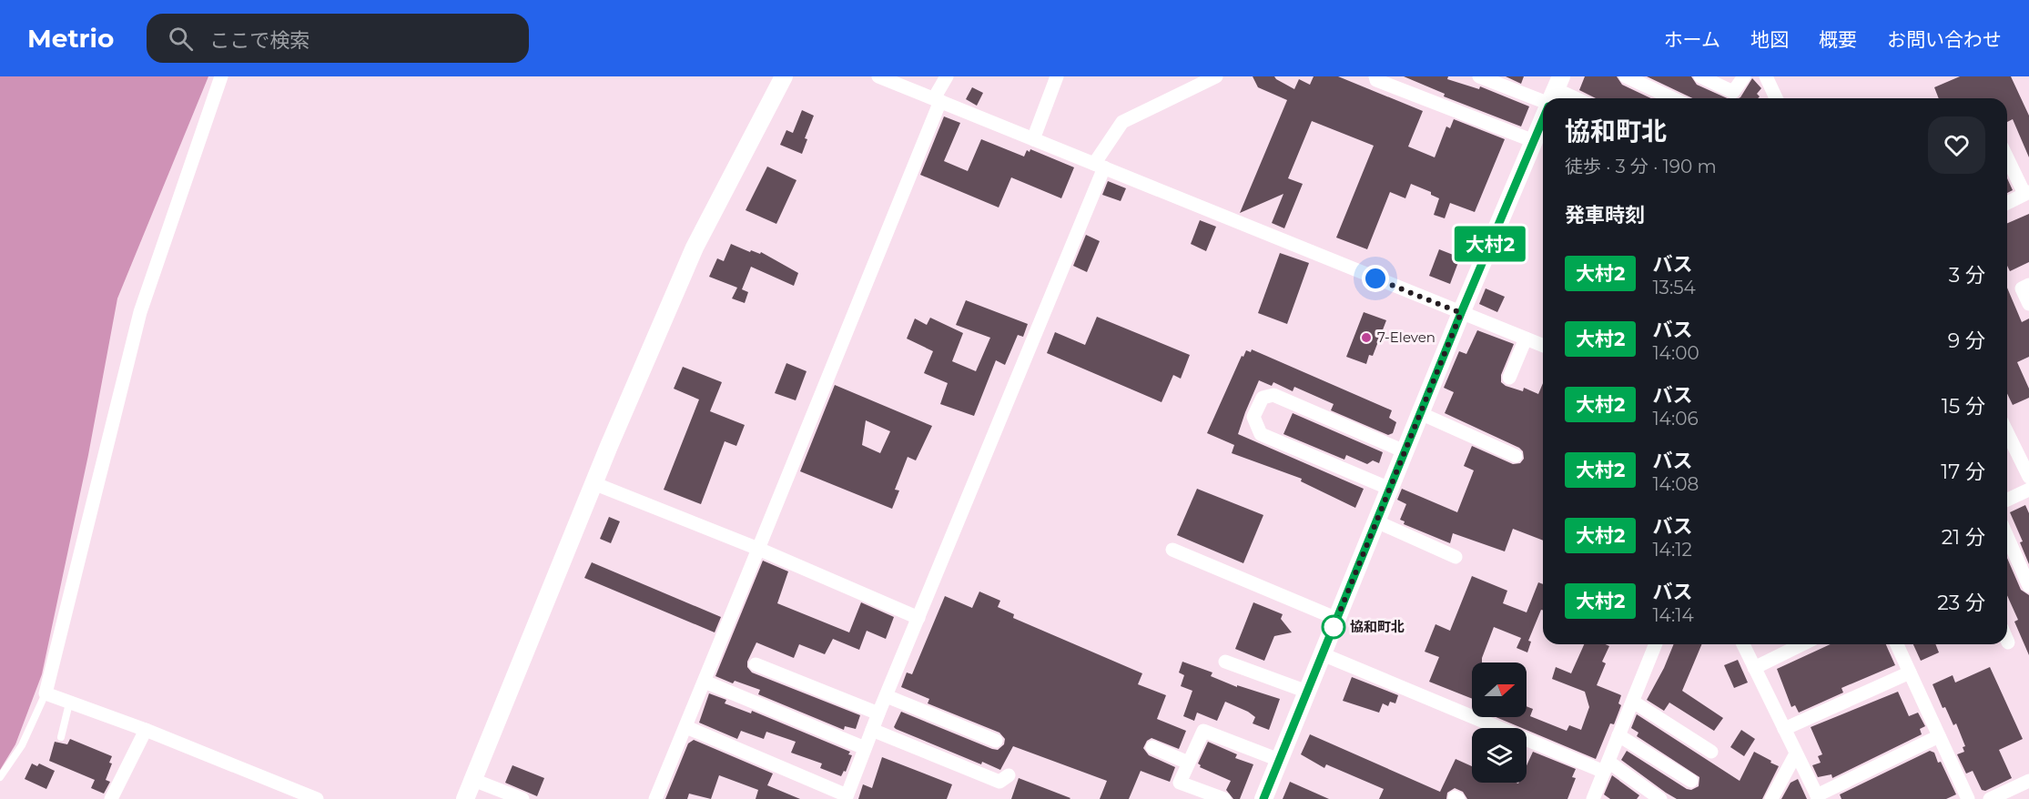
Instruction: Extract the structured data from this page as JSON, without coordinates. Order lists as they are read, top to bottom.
{
  "places": ["7-Eleven", "協和町北"],
  "lines": ["bus line 大村2"],
  "north": "right",
  "page": {
    "header": "Metrio",
    "search": "ここで検索",
    "nav": [
      "ホーム",
      "地図",
      "概要",
      "お問い合わせ"
    ],
    "on_map": "大村2",
    "heading": [
      ["協和町北", "徒歩 · 3 分 · 190 m"],
      "発車時刻"
    ],
    "list": [
      {
        "mark": "大村2",
        "name": "バス",
        "note": "13:54",
        "value": "3 分"
      },
      {
        "mark": "大村2",
        "name": "バス",
        "note": "14:00",
        "value": "9 分"
      },
      {
        "mark": "大村2",
        "name": "バス",
        "note": "14:06",
        "value": "15 分"
      },
      {
        "mark": "大村2",
        "name": "バス",
        "note": "14:08",
        "value": "17 分"
      },
      {
        "mark": "大村2",
        "name": "バス",
        "note": "14:12",
        "value": "21 分"
      },
      {
        "mark": "大村2",
        "name": "バス",
        "note": "14:14",
        "value": "23 分"
      }
    ]
  }
}
